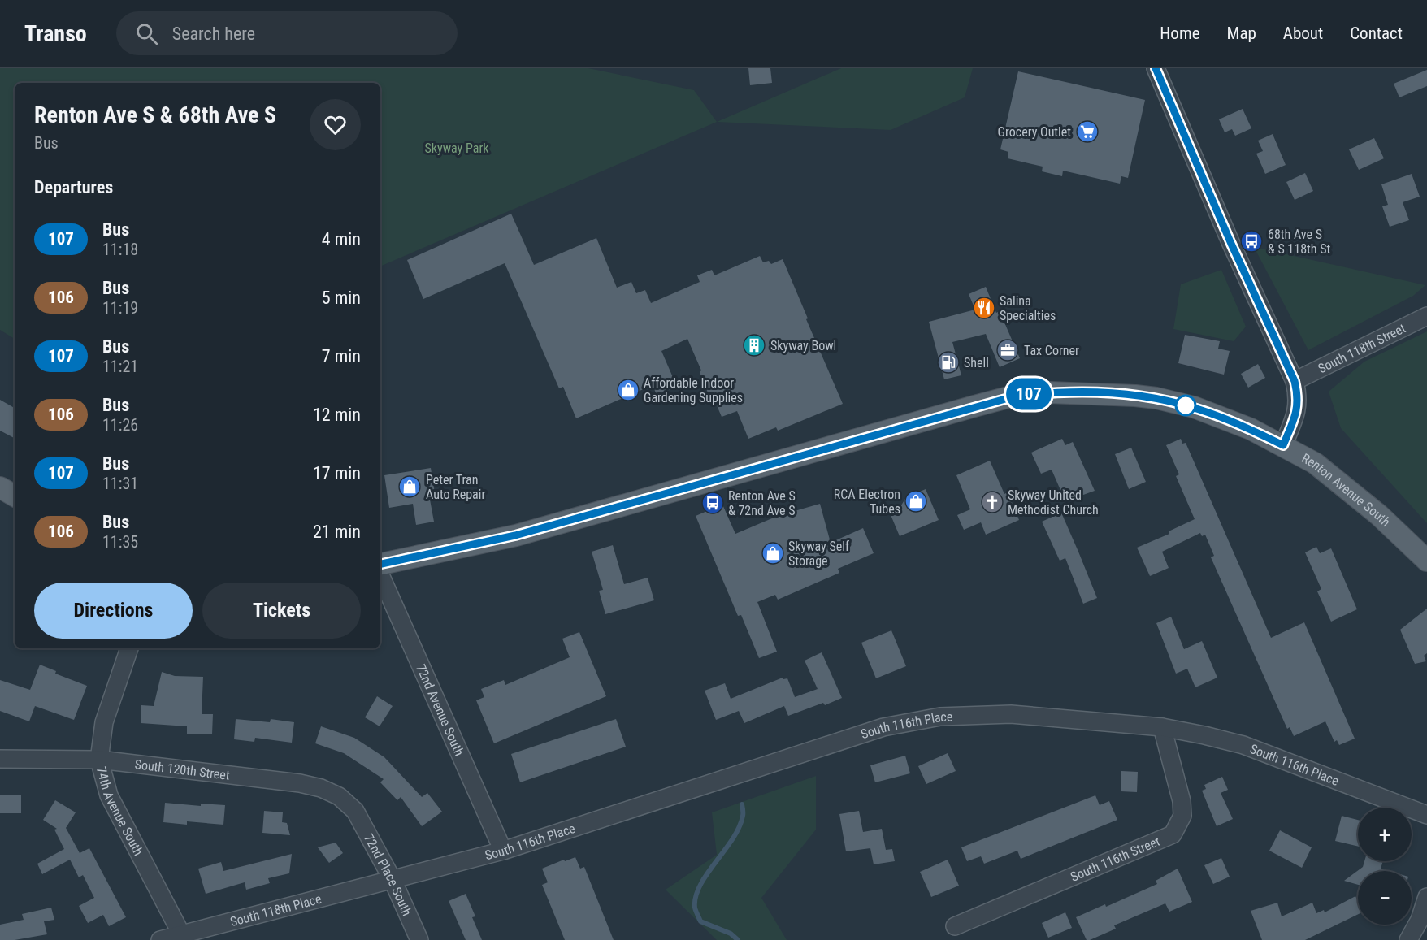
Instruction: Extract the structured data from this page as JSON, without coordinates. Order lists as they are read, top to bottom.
{
  "streets": {
    "main road": ["Renton Avenue South"],
    "street": [
      "South 118th Street",
      "72nd Avenue South",
      "South 116th Place",
      "South 120th Street",
      "74th Avenue South",
      "South 116th Street",
      "72nd Place South",
      "South 118th Place"
    ]
  },
  "crossings": [
    ["72nd Avenue South", "South 116th Place"],
    ["South 116th Place", "South 116th Street"],
    ["South 116th Place", "72nd Place South"],
    ["South 116th Place", "South 118th Place"],
    ["South 120th Street", "74th Avenue South"],
    ["South 120th Street", "72nd Place South"],
    ["74th Avenue South", "South 118th Place"],
    ["72nd Place South", "South 118th Place"]
  ],
  "parks": ["Skyway Park"],
  "places": {
    "supermarket": ["Grocery Outlet"],
    "bus stop": ["68th Ave S & S 118th St", "Renton Ave S & 72nd Ave S"],
    "restaurant": ["Salina Specialties"],
    "building": ["Skyway Bowl"],
    "office": ["Tax Corner"],
    "fuel station": ["Shell"],
    "shop": [
      "Affordable Indoor Gardening Supplies",
      "Peter Tran Auto Repair",
      "RCA Electron Tubes",
      "Skyway Self Storage"
    ],
    "church": ["Skyway United Methodist Church"]
  },
  "lines": ["bus line 107"],
  "page": {
    "header": "Transo",
    "search": "Search here",
    "nav": [
      "Home",
      "Map",
      "About",
      "Contact"
    ],
    "on_map": "107",
    "heading": [
      ["Renton Ave S & 68th Ave S", "Bus"],
      "Departures"
    ],
    "list": [
      {
        "mark": "107",
        "name": "Bus",
        "note": "11:18",
        "value": "4 min"
      },
      {
        "mark": "106",
        "name": "Bus",
        "note": "11:19",
        "value": "5 min"
      },
      {
        "mark": "107",
        "name": "Bus",
        "note": "11:21",
        "value": "7 min"
      },
      {
        "mark": "106",
        "name": "Bus",
        "note": "11:26",
        "value": "12 min"
      },
      {
        "mark": "107",
        "name": "Bus",
        "note": "11:31",
        "value": "17 min"
      },
      {
        "mark": "106",
        "name": "Bus",
        "note": "11:35",
        "value": "21 min"
      }
    ],
    "buttons": ["Directions", "Tickets"],
    "map_buttons": ["+", "−"]
  }
}
